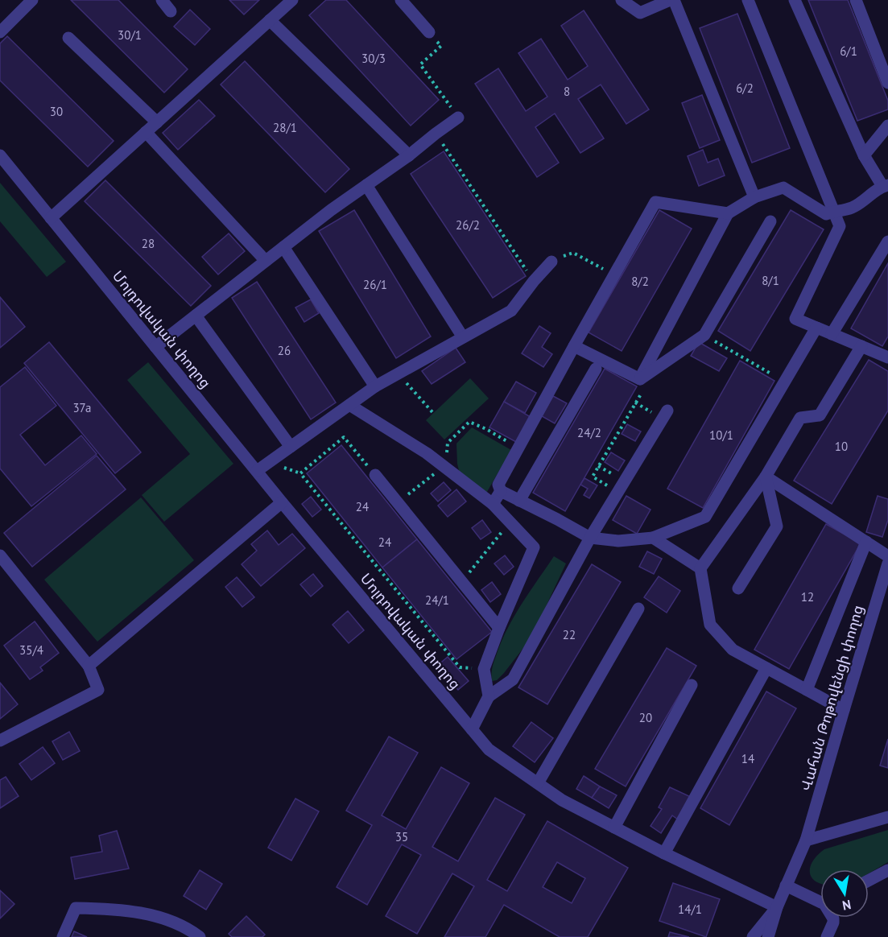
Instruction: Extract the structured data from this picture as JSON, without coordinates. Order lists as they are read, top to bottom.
{
  "streets": {
    "street": ["Մոլդովական փողոց", "Վահան Թոթովենցի փողոց"]
  },
  "house_numbers": [
    "30/1",
    "6/1",
    "30/3",
    "6/2",
    "8",
    "30",
    "28/1",
    "26/2",
    "28",
    "8/1",
    "8/2",
    "26/1",
    "26",
    "37a",
    "24/2",
    "10/1",
    "10",
    "24",
    "24",
    "12",
    "24/1",
    "22",
    "35/4",
    "20",
    "14",
    "35",
    "14/1"
  ],
  "north": "bottom"
}
